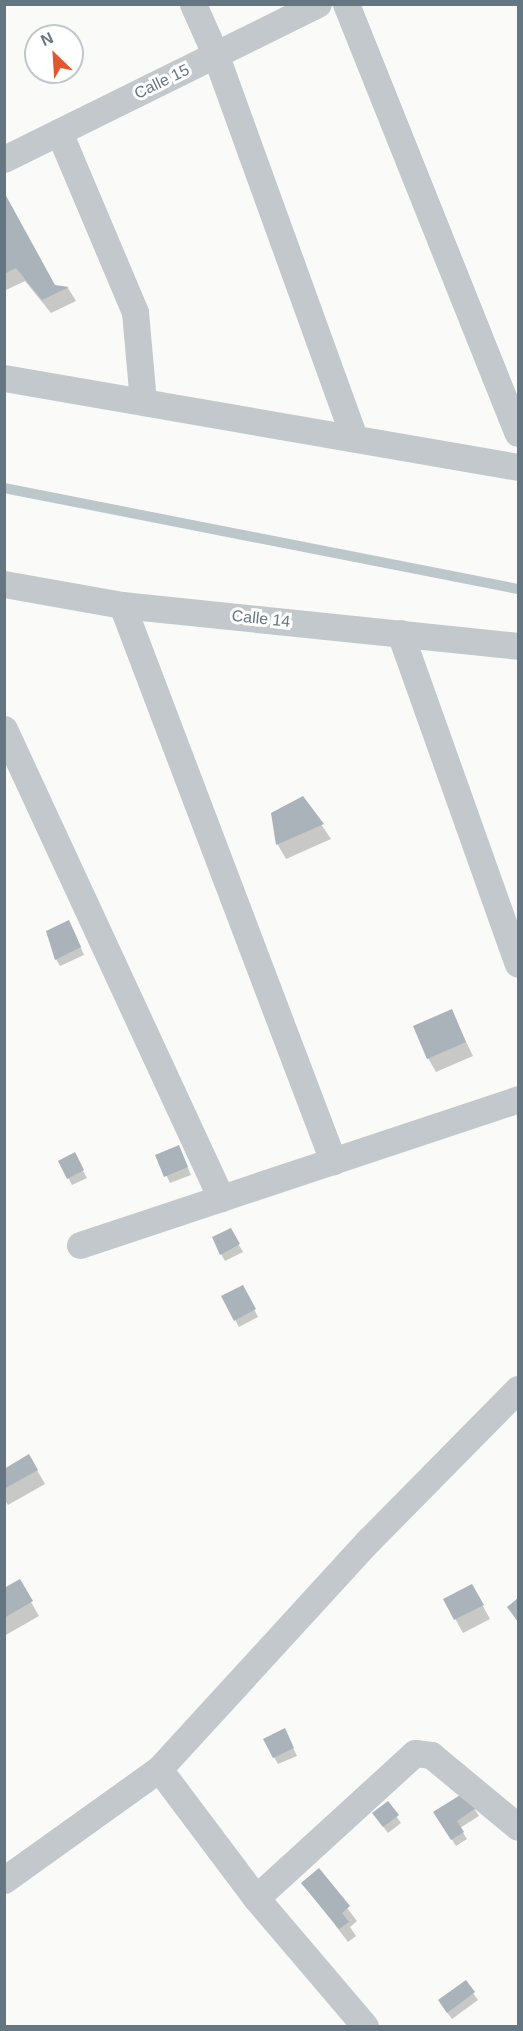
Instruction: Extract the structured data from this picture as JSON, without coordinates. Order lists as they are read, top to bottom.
{
  "streets": {
    "street": ["Calle 15", "Calle 14"]
  },
  "north": "top left"
}
